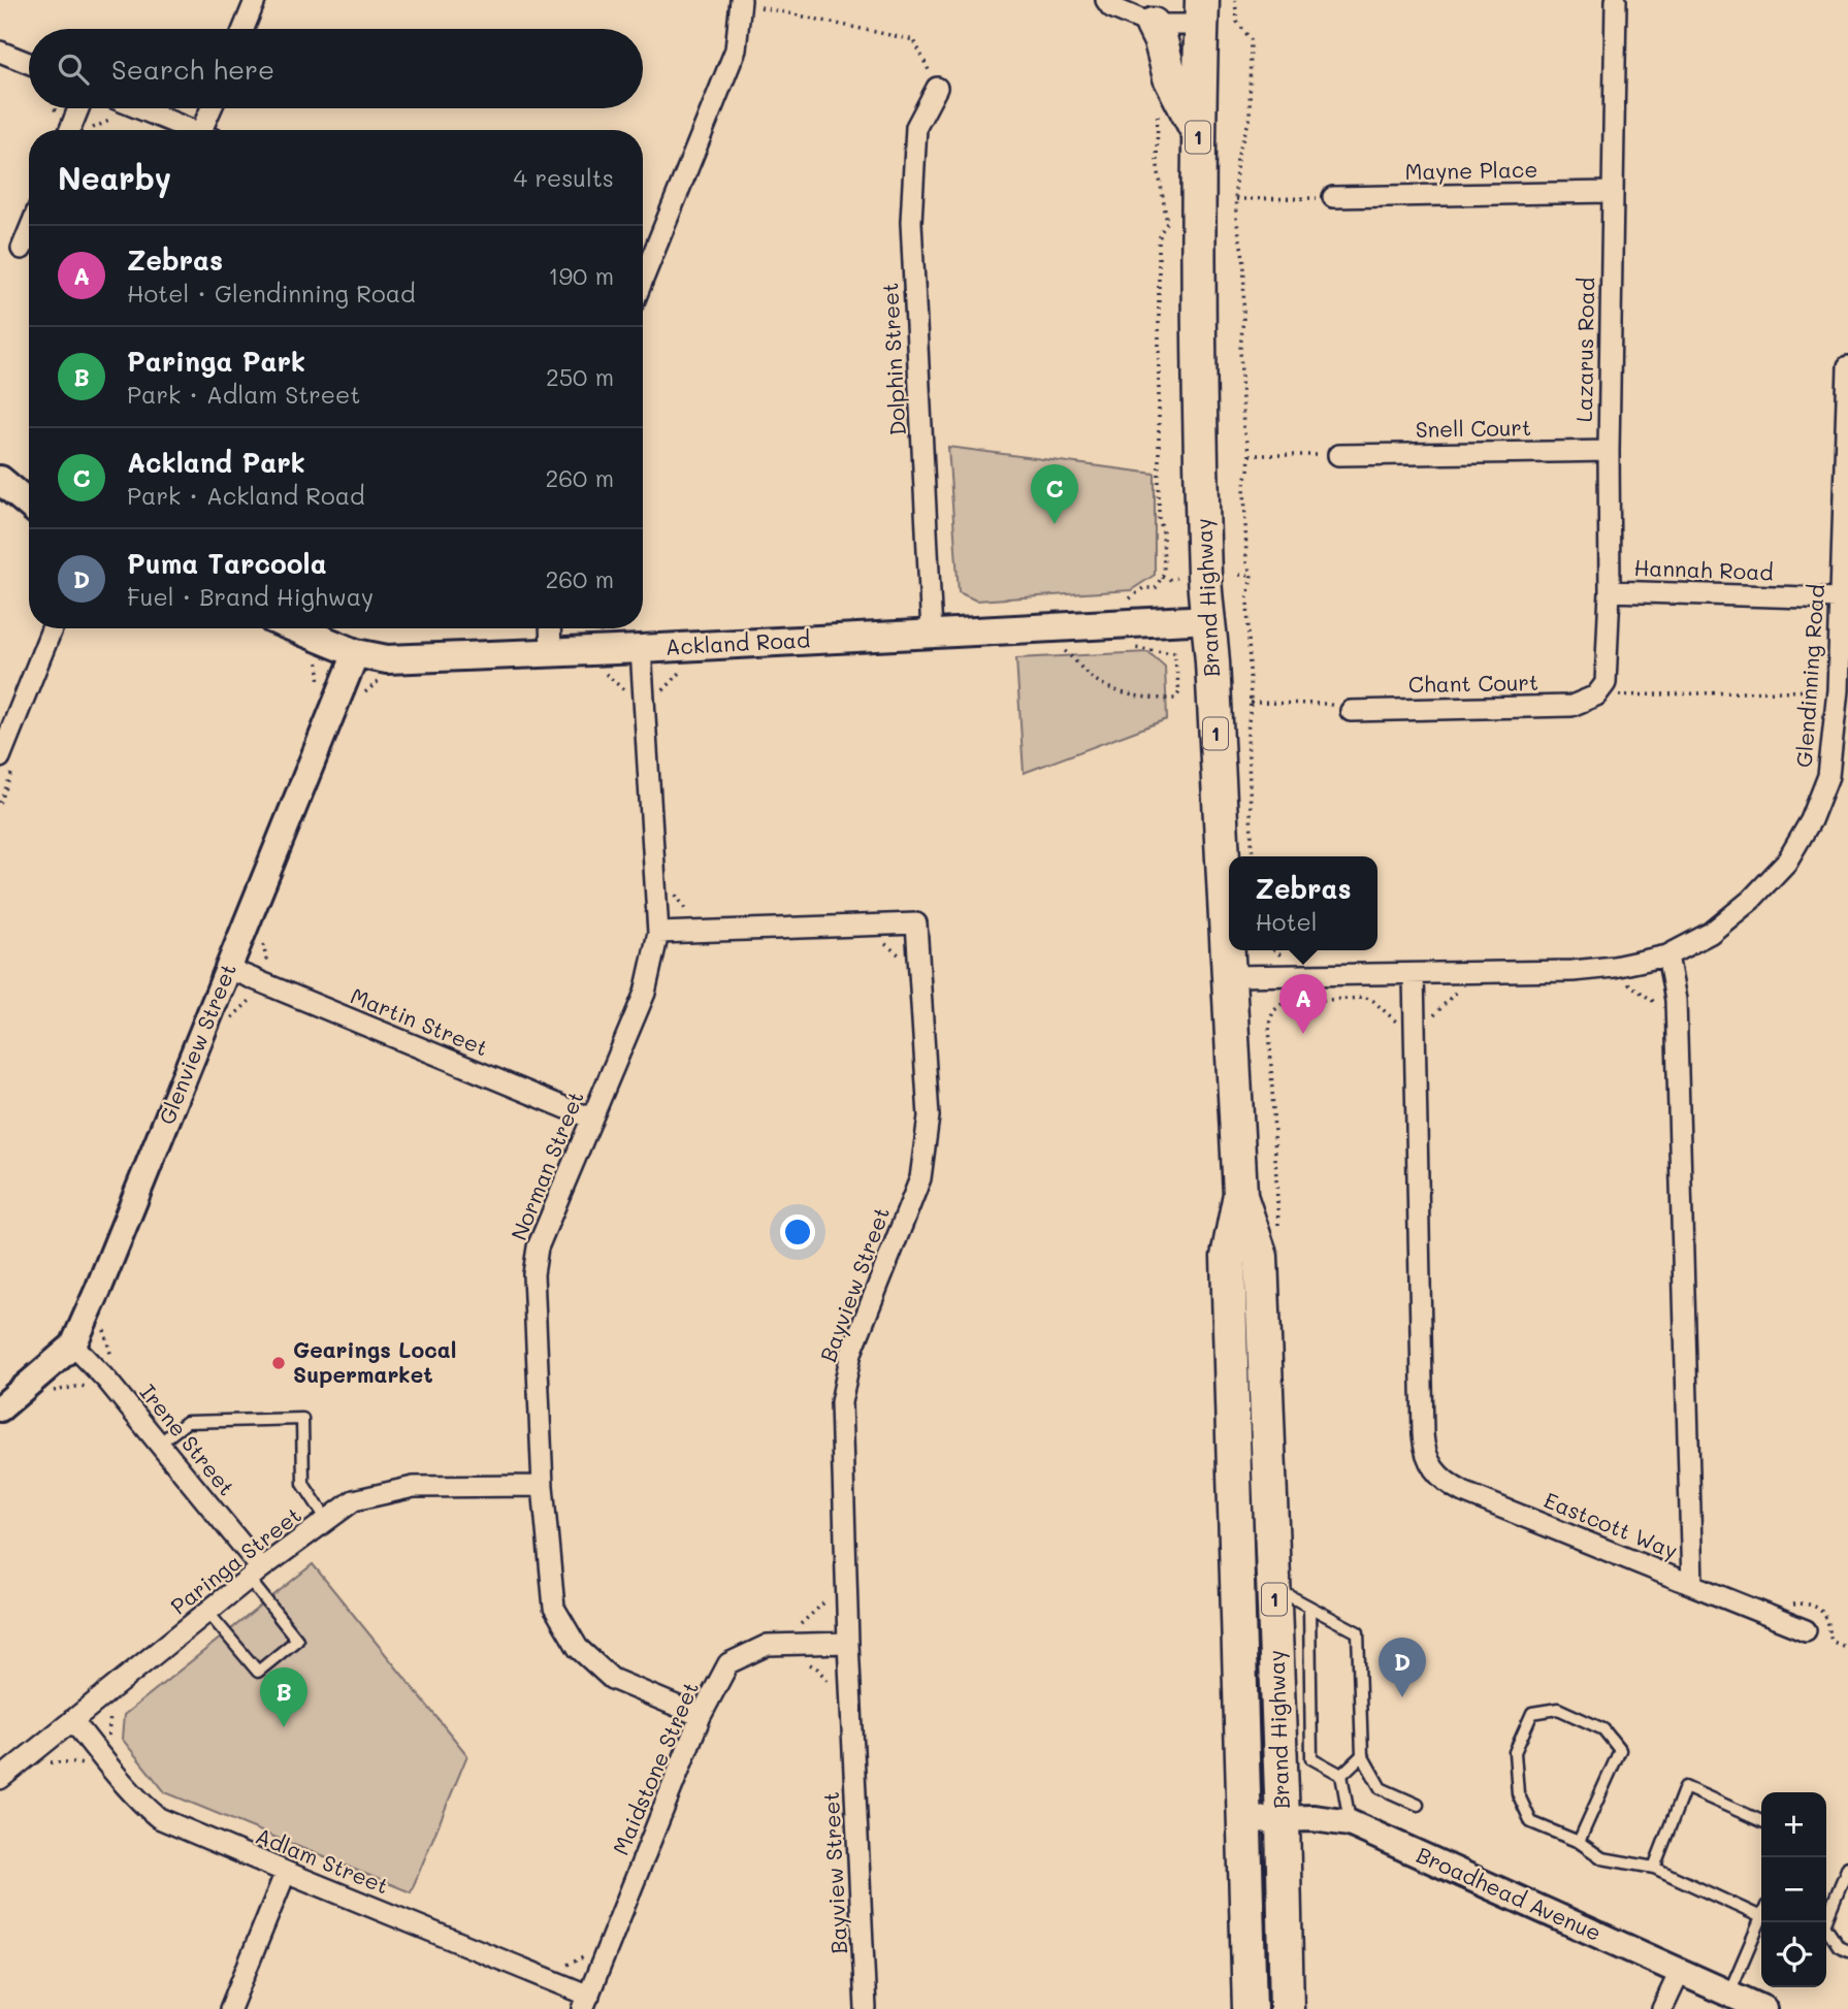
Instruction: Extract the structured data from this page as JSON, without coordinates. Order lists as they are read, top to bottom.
{
  "streets": {
    "highway": ["1", "Brand Highway"],
    "main road": ["Ackland Road"],
    "street": [
      "Mayne Place",
      "Lazarus Road",
      "Dolphin Street",
      "Snell Court",
      "Hannah Road",
      "Glendinning Road",
      "Chant Court",
      "Martin Street",
      "Glenview Street",
      "Norman Street",
      "Bayview Street",
      "Irene Street",
      "Eastcott Way",
      "Paringa Street",
      "Maidstone Street",
      "Adlam Street",
      "Broadhead Avenue"
    ]
  },
  "crossings": [
    ["Mayne Place", "Lazarus Road"],
    ["Lazarus Road", "Snell Court"],
    ["Lazarus Road", "Hannah Road"],
    ["Lazarus Road", "Chant Court"],
    ["Dolphin Street", "Ackland Road"],
    ["Hannah Road", "Glendinning Road"],
    ["Brand Highway", "Ackland Road"],
    ["Brand Highway", "Glendinning Road"],
    ["Brand Highway", "Broadhead Avenue"],
    ["Ackland Road", "Glenview Street"],
    ["Ackland Road", "Norman Street"],
    ["Glendinning Road", "Eastcott Way"],
    ["Martin Street", "Glenview Street"],
    ["Martin Street", "Norman Street"],
    ["Glenview Street", "Irene Street"],
    ["Norman Street", "Bayview Street"],
    ["Norman Street", "Paringa Street"],
    ["Norman Street", "Maidstone Street"],
    ["Bayview Street", "Maidstone Street"],
    ["Irene Street", "Paringa Street"],
    ["Paringa Street", "Adlam Street"],
    ["Maidstone Street", "Adlam Street"]
  ],
  "places": ["Gearings Local Supermarket"],
  "page": {
    "search": "Search here",
    "heading": ["Nearby", "4 results"],
    "list": [
      {
        "mark": "A",
        "name": "Zebras",
        "note": "Hotel · Glendinning Road",
        "value": "190 m"
      },
      {
        "mark": "B",
        "name": "Paringa Park",
        "note": "Park · Adlam Street",
        "value": "250 m"
      },
      {
        "mark": "C",
        "name": "Ackland Park",
        "note": "Park · Ackland Road",
        "value": "260 m"
      },
      {
        "mark": "D",
        "name": "Puma Tarcoola",
        "note": "Fuel · Brand Highway",
        "value": "260 m"
      }
    ],
    "pins": [
      "C",
      "A",
      "D",
      "B"
    ],
    "popup": ["Zebras", "Hotel"],
    "map_buttons": ["+", "−"]
  }
}
